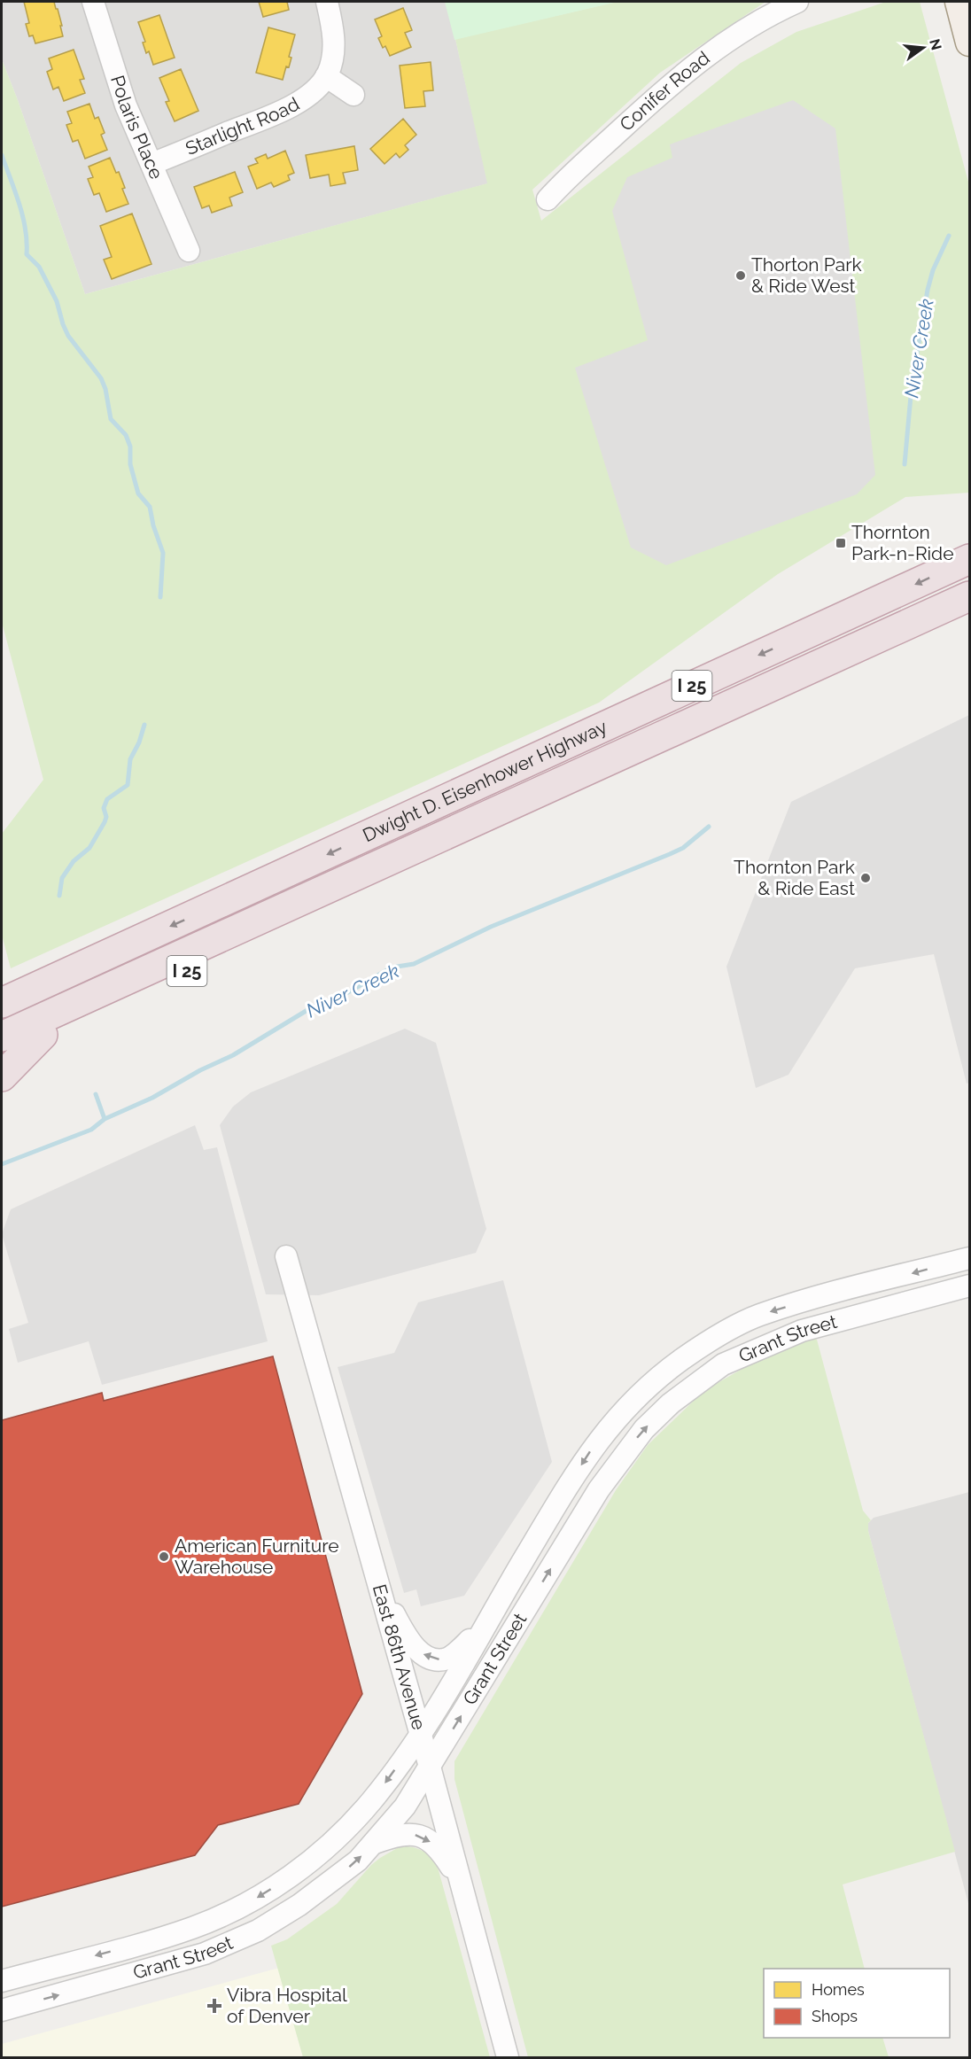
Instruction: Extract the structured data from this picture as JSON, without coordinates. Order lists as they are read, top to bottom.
{
  "streets": {
    "highway": ["I 25", "Dwight D. Eisenhower Highway"],
    "street": [
      "Conifer Road",
      "Starlight Road",
      "Polaris Place",
      "Grant Street",
      "East 86th Avenue"
    ]
  },
  "crossings": [
    ["Starlight Road", "Polaris Place"],
    ["Grant Street", "East 86th Avenue"]
  ],
  "water": ["Niver Creek"],
  "places": {
    "other": ["Thorton Park & Ride West", "Thornton Park & Ride East", "American Furniture Warehouse"],
    "transit": ["Thornton Park-n-Ride"],
    "health": ["Vibra Hospital of Denver"]
  },
  "legend": ["Homes", "Shops"],
  "north": "right"
}
